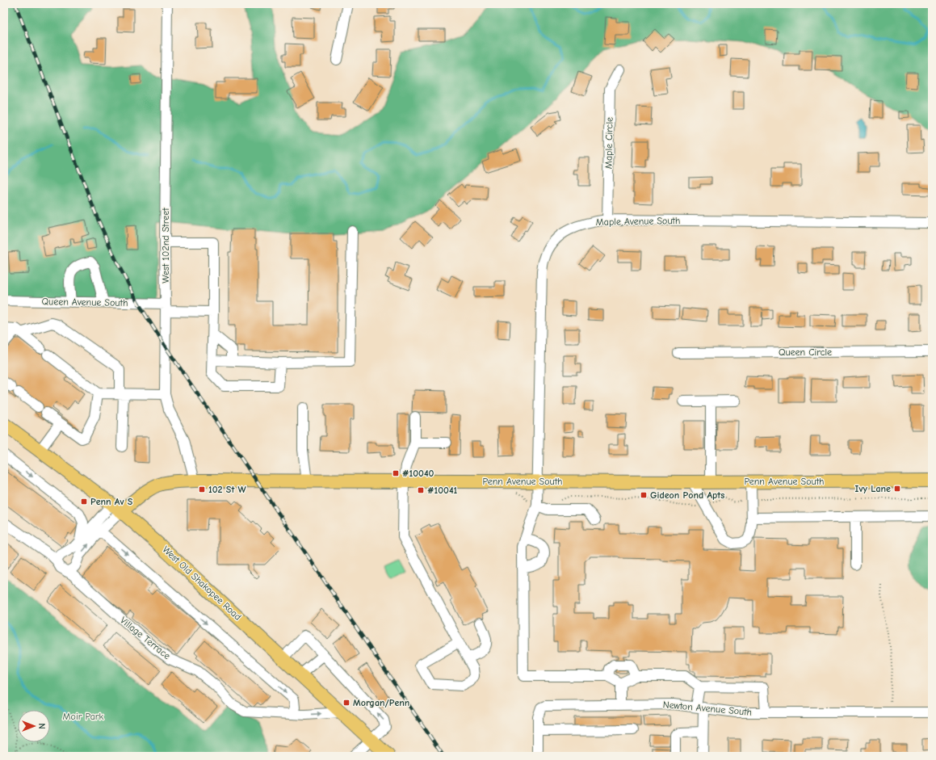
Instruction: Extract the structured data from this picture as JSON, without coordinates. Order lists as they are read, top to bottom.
{
  "streets": {
    "main road": ["Penn Avenue South", "West Old Shakopee Road"],
    "street": [
      "Maple Circle",
      "Maple Avenue South",
      "West 102nd Street",
      "Queen Avenue South",
      "Queen Circle",
      "Village Terrace",
      "Newton Avenue South"
    ]
  },
  "crossings": [
    ["Maple Circle", "Maple Avenue South"],
    ["Maple Avenue South", "Penn Avenue South"],
    ["West 102nd Street", "Queen Avenue South"],
    ["West 102nd Street", "Penn Avenue South"],
    ["Penn Avenue South", "West Old Shakopee Road"],
    ["West Old Shakopee Road", "Village Terrace"]
  ],
  "parks": ["Moir Park"],
  "places": {
    "transit": [
      "#10040",
      "Ivy Lane",
      "102 St W",
      "#10041",
      "Gideon Pond Apts",
      "Penn Av S",
      "Morgan/Penn"
    ]
  },
  "north": "right"
}
